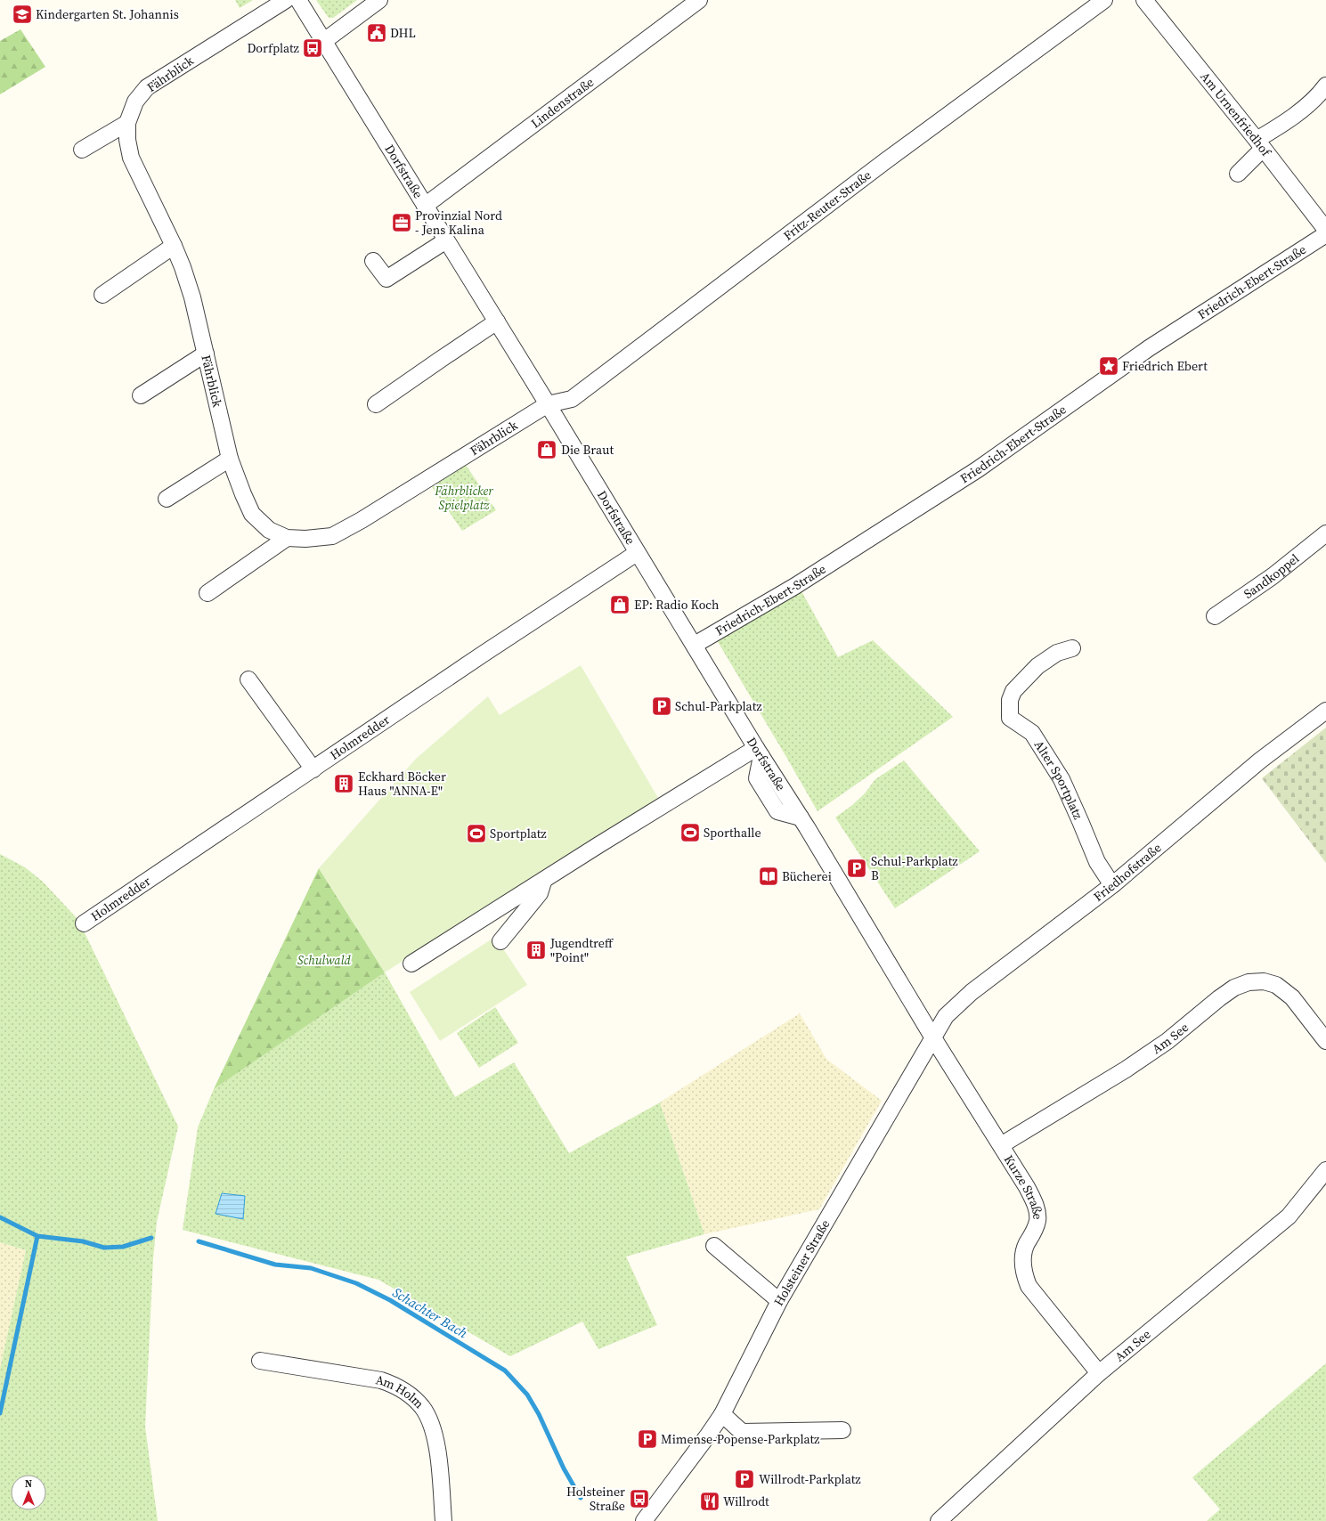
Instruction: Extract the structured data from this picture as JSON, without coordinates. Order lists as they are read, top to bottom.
{
  "streets": {
    "street": [
      "Fährblick",
      "Lindenstraße",
      "Am Urnenfriedhof",
      "Dorfstraße",
      "Fritz-Reuter-Straße",
      "Friedrich-Ebert-Straße",
      "Sandkoppel",
      "Holmredder",
      "Alter Sportplatz",
      "Friedhofstraße",
      "Am See",
      "Kurze Straße",
      "Holsteiner Straße",
      "Am Holm"
    ]
  },
  "crossings": [
    ["Fährblick", "Dorfstraße"],
    ["Fährblick", "Fritz-Reuter-Straße"],
    ["Lindenstraße", "Dorfstraße"],
    ["Dorfstraße", "Fritz-Reuter-Straße"],
    ["Dorfstraße", "Friedrich-Ebert-Straße"],
    ["Dorfstraße", "Holmredder"],
    ["Dorfstraße", "Friedhofstraße"],
    ["Dorfstraße", "Kurze Straße"],
    ["Dorfstraße", "Holsteiner Straße"],
    ["Alter Sportplatz", "Friedhofstraße"],
    ["Friedhofstraße", "Kurze Straße"],
    ["Friedhofstraße", "Holsteiner Straße"],
    ["Am See", "Kurze Straße"],
    ["Kurze Straße", "Holsteiner Straße"]
  ],
  "water": ["Schachter Bach"],
  "parks": ["Fährblicker Spielplatz", "Schulwald"],
  "places": {
    "school or university": ["Kindergarten St. Johannis"],
    "public building": ["DHL"],
    "bus stop": ["Dorfplatz", "Holsteiner Straße"],
    "office": ["Provinzial Nord - Jens Kalina"],
    "place": ["Friedrich Ebert"],
    "shop": ["Die Braut", "EP: Radio Koch"],
    "parking": [
      "Schul-Parkplatz",
      "Schul-Parkplatz B",
      "Mimense-Popense-Parkplatz",
      "Willrodt-Parkplatz"
    ],
    "building": ["Eckhard Böcker Haus \"ANNA-E\"", "Jugendtreff \"Point\""],
    "sports": ["Sporthalle", "Sportplatz"],
    "library": ["Bücherei"],
    "restaurant": ["Willrodt"]
  },
  "north": "top"
}
